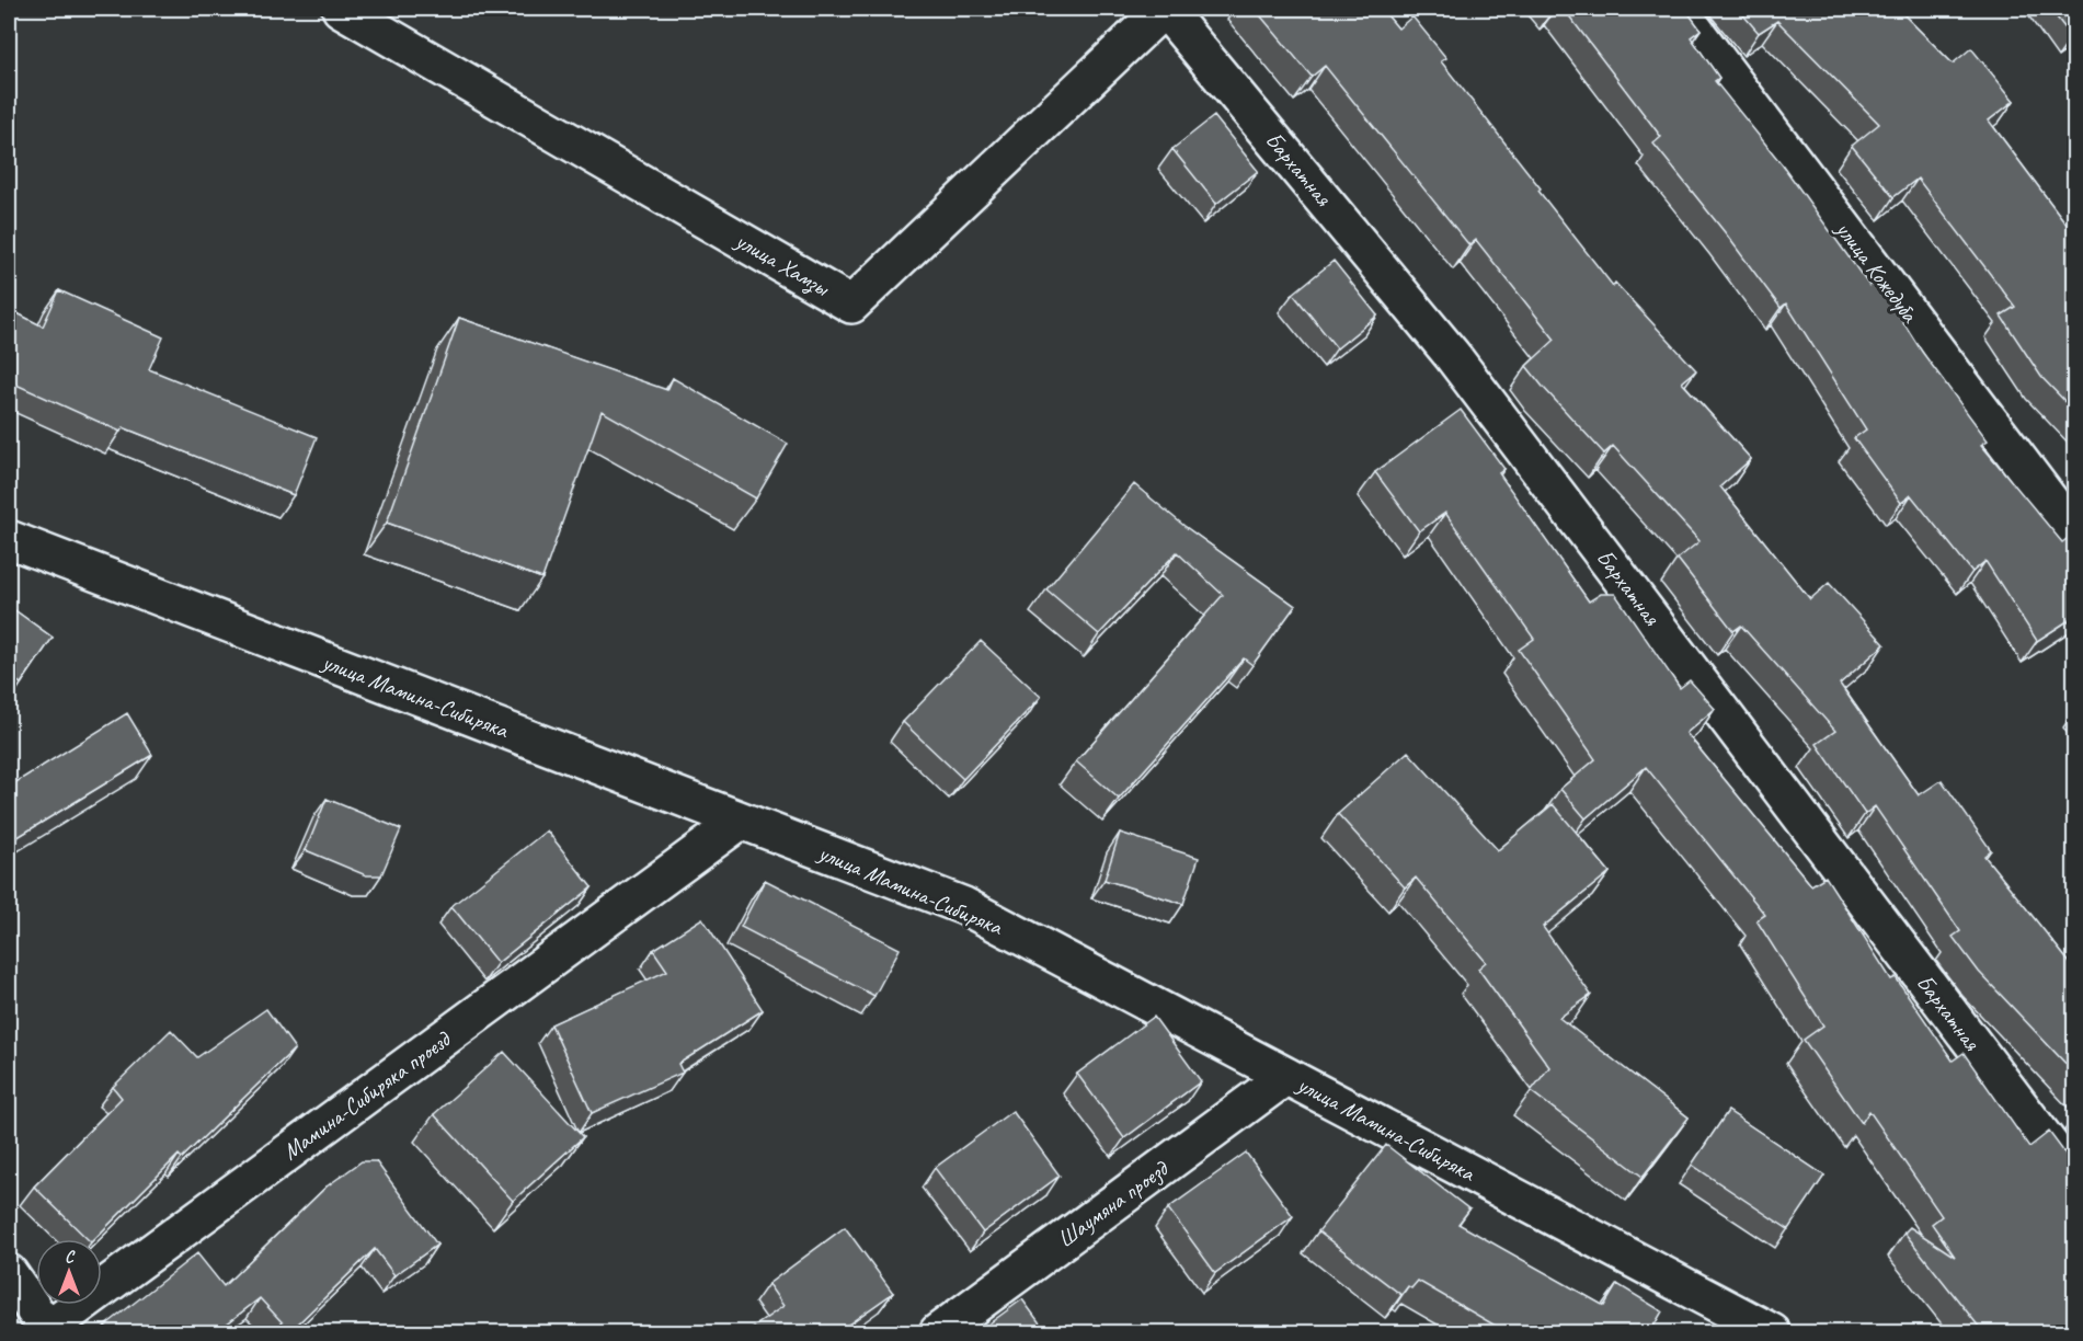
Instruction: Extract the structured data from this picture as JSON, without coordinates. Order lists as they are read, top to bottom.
{
  "streets": {
    "street": [
      "Бархатная",
      "улица Хамзы",
      "улица Кожедуба",
      "улица Мамина-Сибиряка",
      "Мамина-Сибиряка проезд",
      "Шаумяна проезд"
    ]
  },
  "crossings": [
    ["Бархатная", "улица Хамзы"],
    ["улица Мамина-Сибиряка", "Мамина-Сибиряка проезд"],
    ["улица Мамина-Сибиряка", "Шаумяна проезд"]
  ],
  "north": "top"
}
